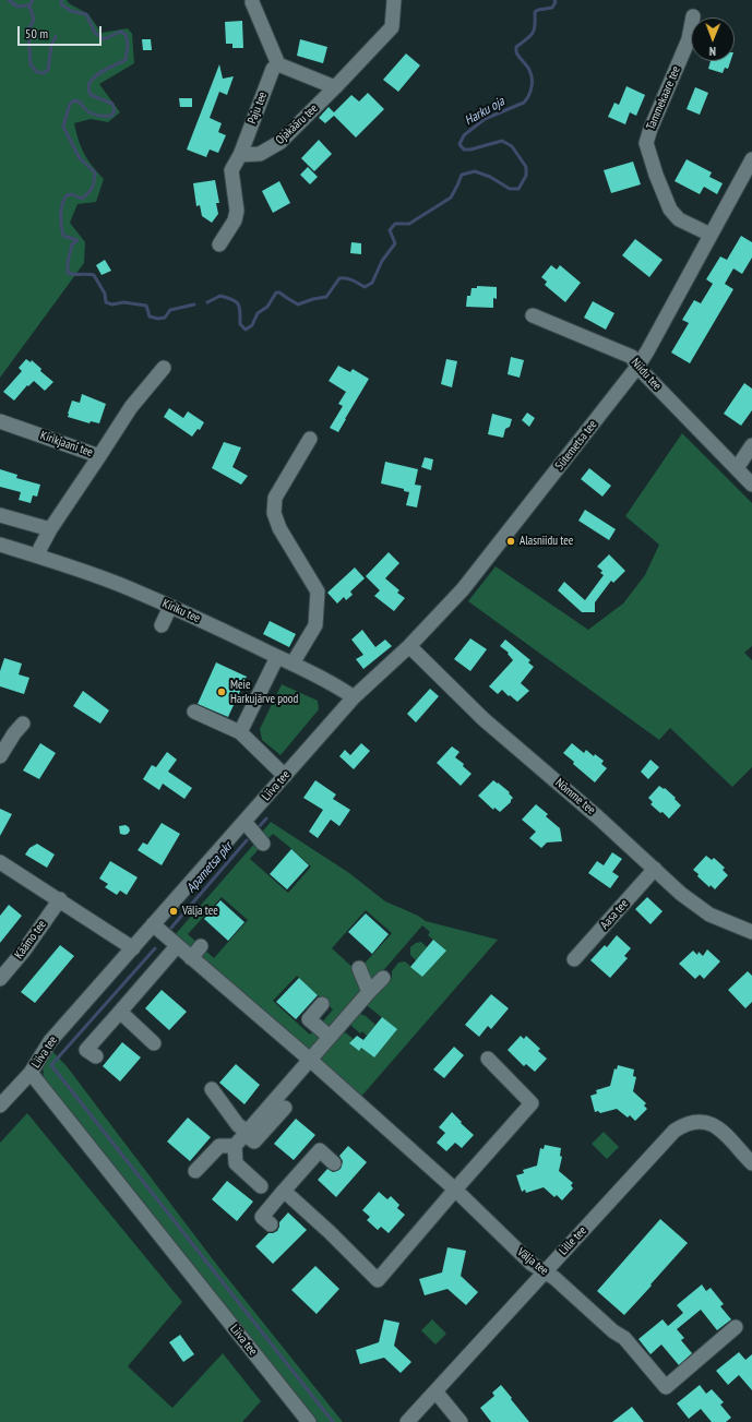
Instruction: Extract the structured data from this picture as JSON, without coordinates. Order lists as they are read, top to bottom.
{
  "streets": {
    "street": [
      "Tammekaare tee",
      "Paju tee",
      "Ojakääru tee",
      "Niidu tee",
      "Kirikjaani tee",
      "Sütemetsa tee",
      "Kiriku tee",
      "Liiva tee",
      "Nõmme tee",
      "Aasa tee",
      "Käämo tee",
      "Lille tee",
      "Välja tee"
    ]
  },
  "crossings": [
    ["Tammekaare tee", "Sütemetsa tee"],
    ["Paju tee", "Ojakääru tee"],
    ["Niidu tee", "Sütemetsa tee"],
    ["Kirikjaani tee", "Kiriku tee"],
    ["Sütemetsa tee", "Kiriku tee"],
    ["Sütemetsa tee", "Liiva tee"],
    ["Sütemetsa tee", "Nõmme tee"],
    ["Kiriku tee", "Liiva tee"],
    ["Liiva tee", "Välja tee"],
    ["Nõmme tee", "Aasa tee"],
    ["Lille tee", "Välja tee"]
  ],
  "water": ["Harku oja", "Apametsa pkr"],
  "places": ["Alasniidu tee", "Meie Harkujärve pood", "Välja tee"],
  "scale_bar": "50 m",
  "north": "bottom"
}
